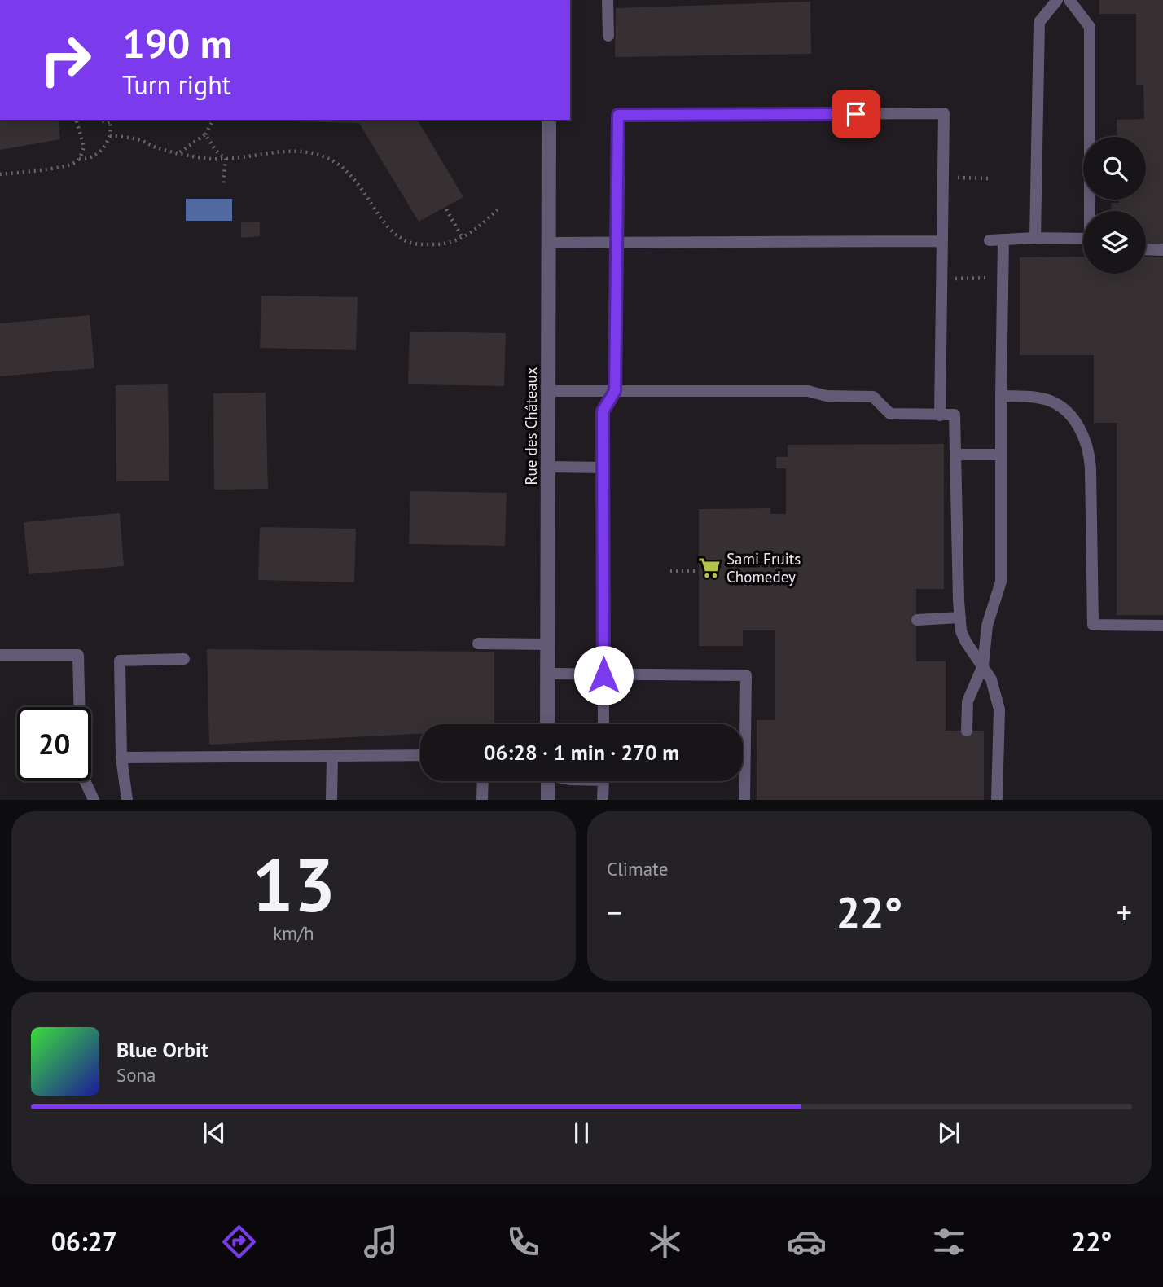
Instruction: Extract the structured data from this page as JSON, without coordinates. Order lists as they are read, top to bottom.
{
  "streets": {
    "street": ["Rue des Châteaux"]
  },
  "places": {
    "supermarket": ["Sami Fruits Chomedey"]
  },
  "page": {
    "turn": ["190 m", "Turn right"],
    "limit": "20",
    "trip": "06:28 · 1 min · 270 m",
    "tile": [
      ["13", "km/h"],
      "Climate"
    ],
    "heat": ["−", "22°", "+"],
    "song": ["Blue Orbit", "Sona"],
    "tabs": ["06:27", "22°"]
  }
}
